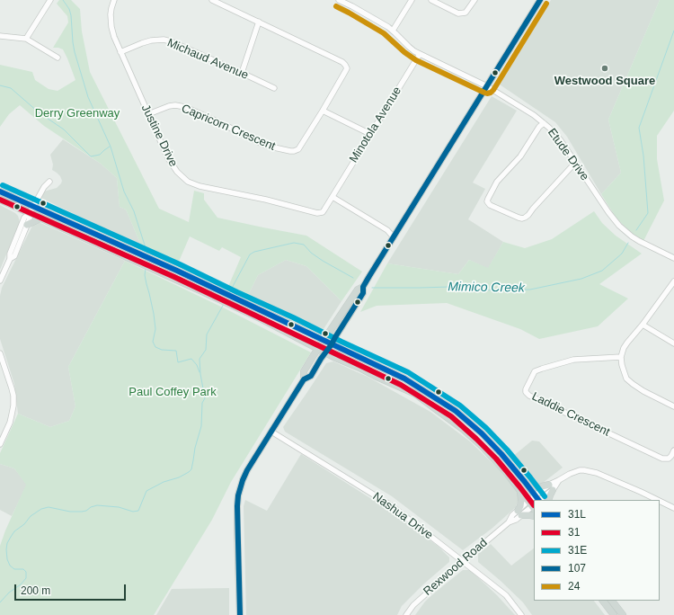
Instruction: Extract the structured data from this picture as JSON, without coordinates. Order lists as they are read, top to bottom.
{
  "streets": {
    "street": [
      "Michaud Avenue",
      "Minotola Avenue",
      "Capricorn Crescent",
      "Justine Drive",
      "Etude Drive",
      "Laddie Crescent",
      "Nashua Drive",
      "Rexwood Road"
    ]
  },
  "crossings": [
    ["Michaud Avenue", "Justine Drive"],
    ["Minotola Avenue", "Justine Drive"],
    ["Minotola Avenue", "Etude Drive"],
    ["Capricorn Crescent", "Justine Drive"],
    ["Nashua Drive", "Rexwood Road"]
  ],
  "water": ["Mimico Creek"],
  "parks": ["Derry Greenway", "Paul Coffey Park"],
  "places": ["Westwood Square"],
  "lines": [
    "transit line 107",
    "transit line 24",
    "transit line 31E",
    "transit line 31L",
    "transit line 31"
  ],
  "legend": [
    "31L",
    "31",
    "31E",
    "107",
    "24"
  ],
  "scale_bar": "200 m"
}
